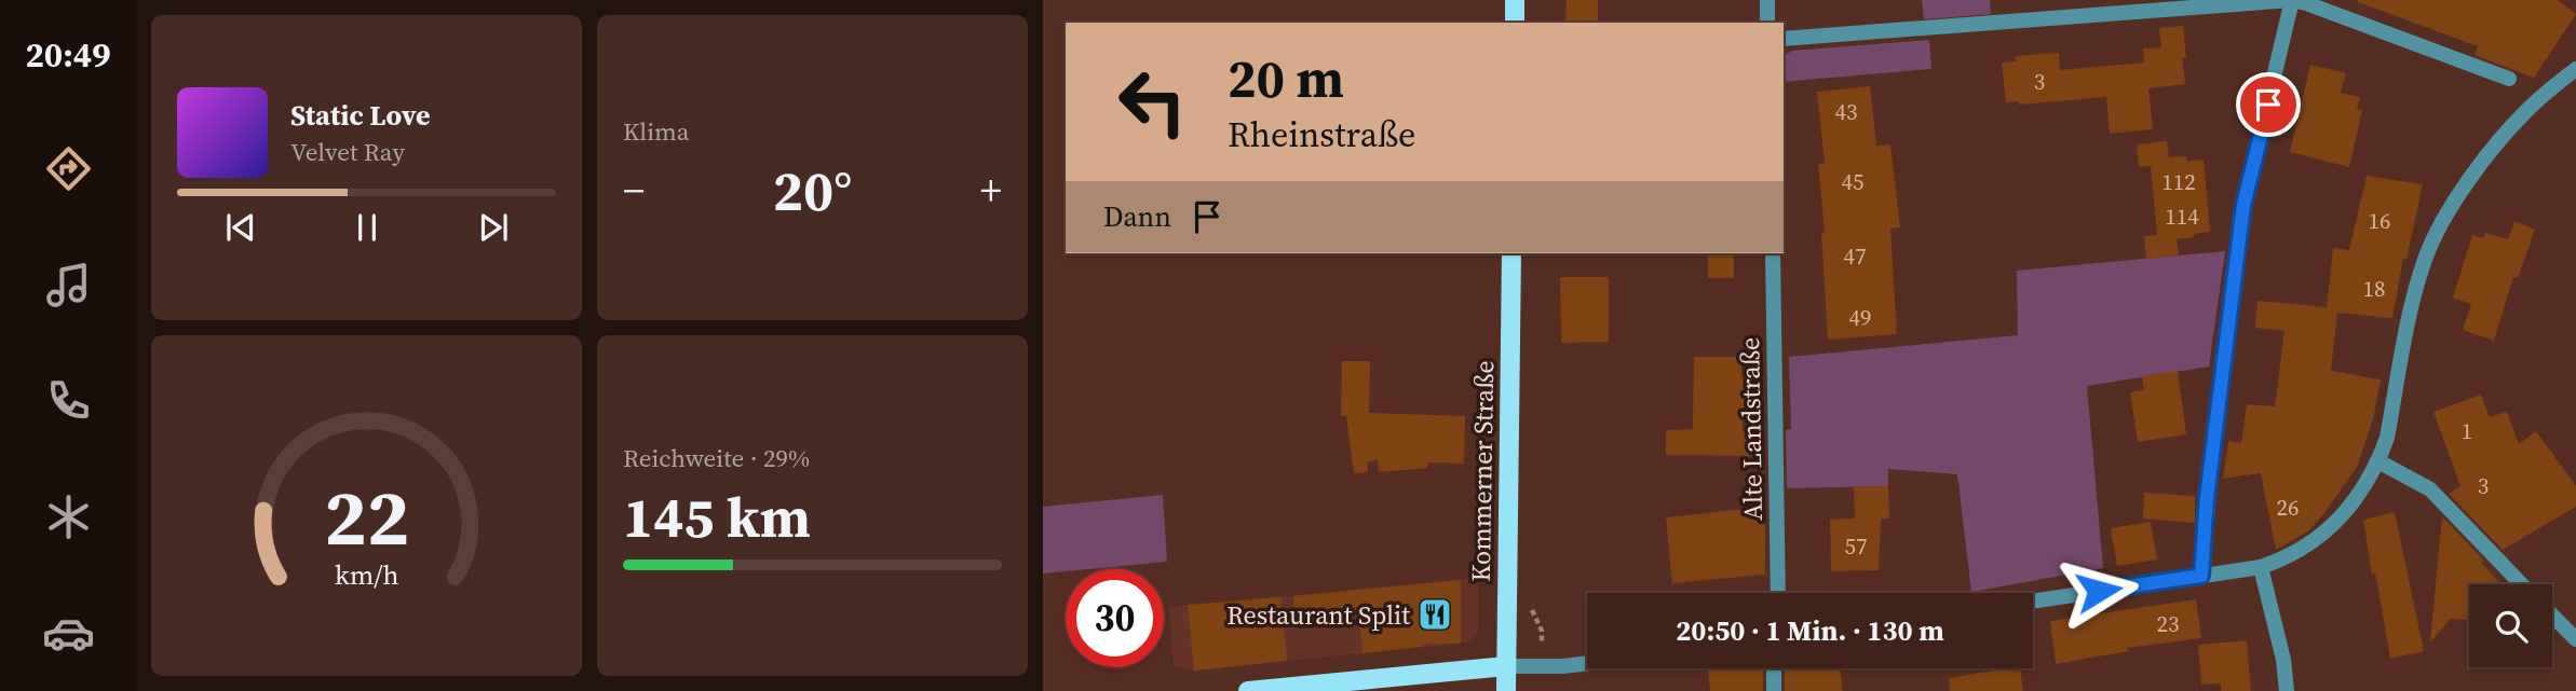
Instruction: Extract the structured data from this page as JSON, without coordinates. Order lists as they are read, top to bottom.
{
  "streets": {
    "main road": ["Kommerner Straße"],
    "street": ["Alte Landstraße"]
  },
  "places": {
    "restaurant": ["Restaurant Split"]
  },
  "house_numbers": [
    "3",
    "43",
    "45",
    "112",
    "114",
    "16",
    "47",
    "18",
    "49",
    "1",
    "3",
    "26",
    "57",
    "23"
  ],
  "page": {
    "tabs": "20:49",
    "tile": [
      "Klima",
      ["Reichweite · 29%", "145 km"]
    ],
    "turn": ["20 m", "Rheinstraße"],
    "song": ["Static Love", "Velvet Ray"],
    "heat": ["−", "20°", "+"],
    "then": "Dann",
    "limit": "30",
    "trip": "20:50 · 1 Min. · 130 m",
    "gauge": ["22", "km/h"]
  }
}
